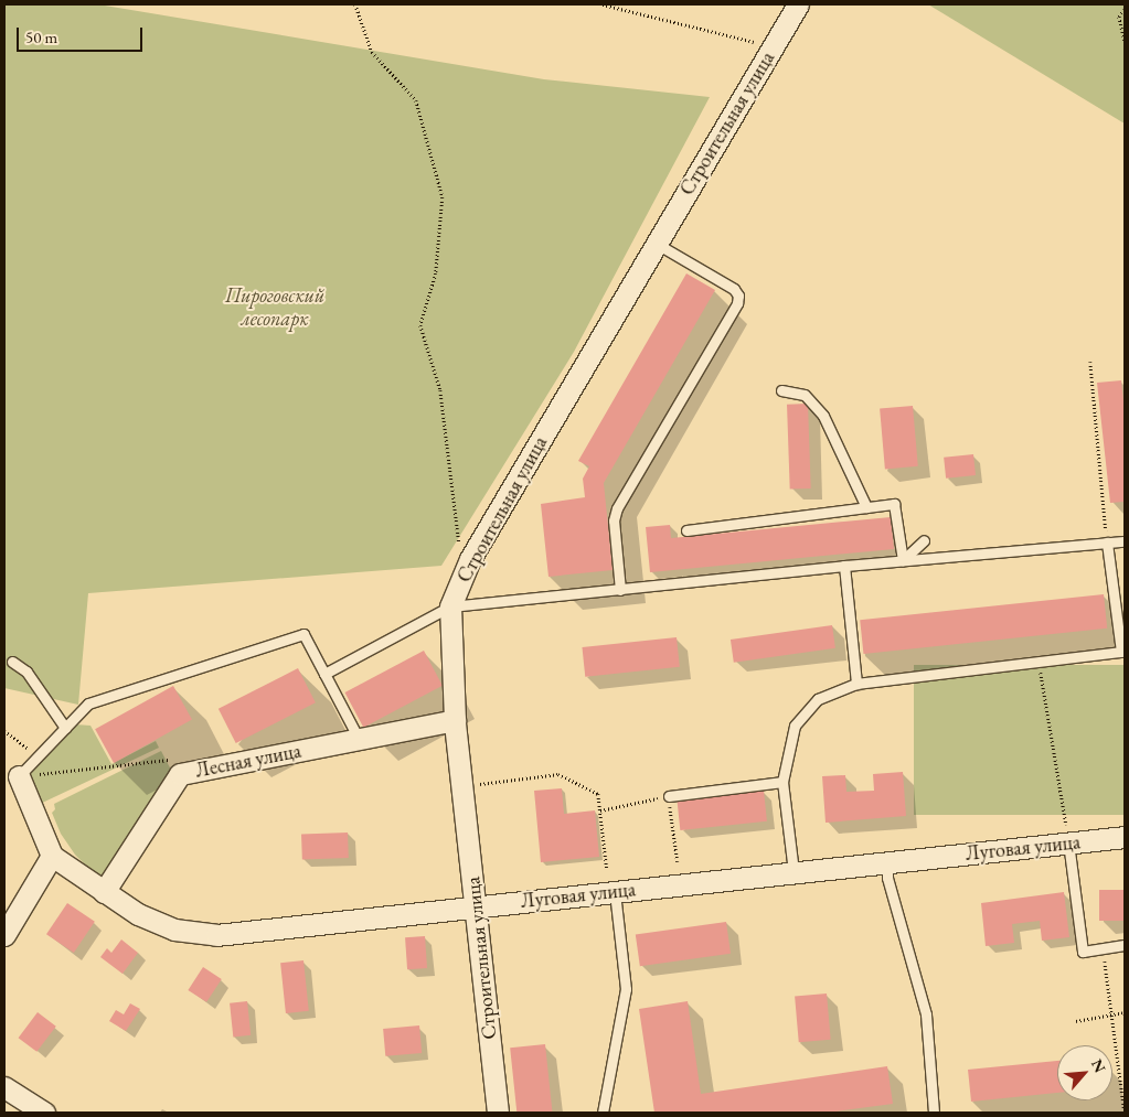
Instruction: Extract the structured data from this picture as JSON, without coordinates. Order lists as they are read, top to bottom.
{
  "streets": {
    "street": ["Строительная улица", "Лесная улица", "Луговая улица"]
  },
  "crossings": [
    ["Строительная улица", "Лесная улица"],
    ["Строительная улица", "Луговая улица"],
    ["Лесная улица", "Луговая улица"]
  ],
  "parks": ["Пироговский лесопарк"],
  "scale_bar": "50 m",
  "north": "top right"
}
